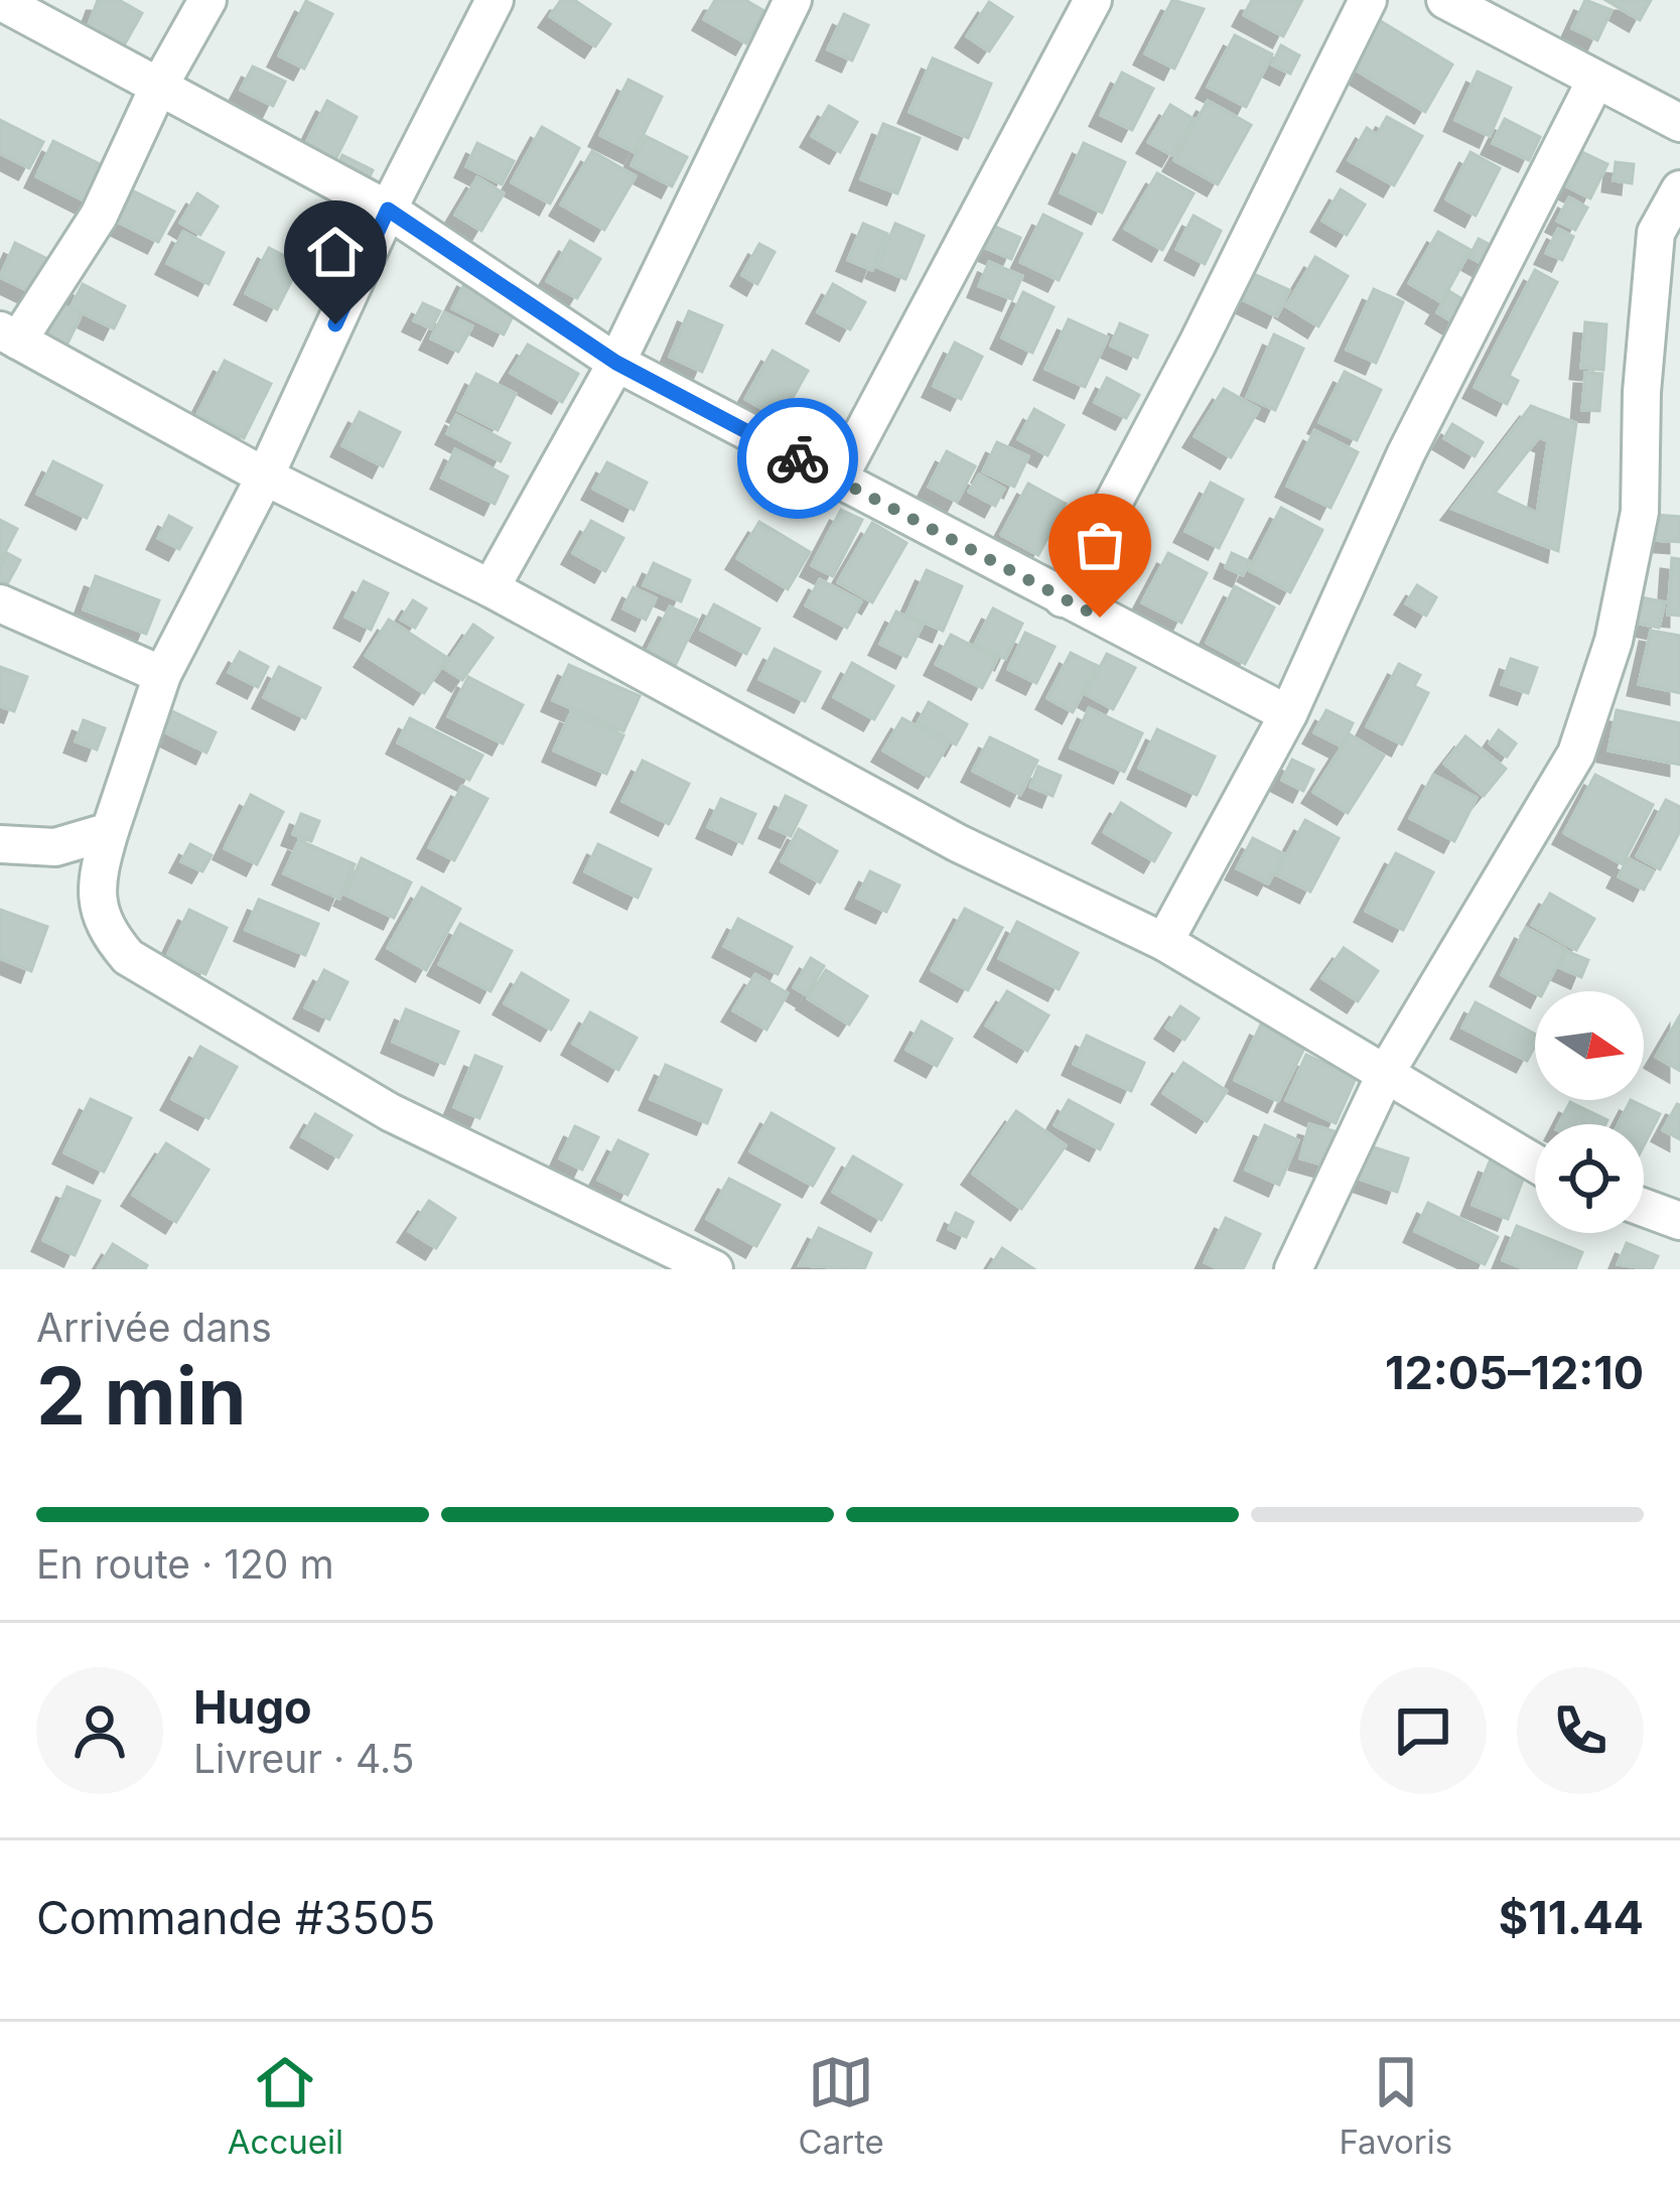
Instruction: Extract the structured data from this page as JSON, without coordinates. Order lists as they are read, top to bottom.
{
  "north": "right",
  "page": {
    "heading": ["2 min", "Arrivée dans", "12:05–12:10"],
    "panel": [
      "Hugo",
      "Livreur · 4.5",
      "Commande #3505",
      "$11.44"
    ],
    "bar": "En route · 120 m",
    "tabs": ["Accueil", "Carte", "Favoris"]
  }
}
